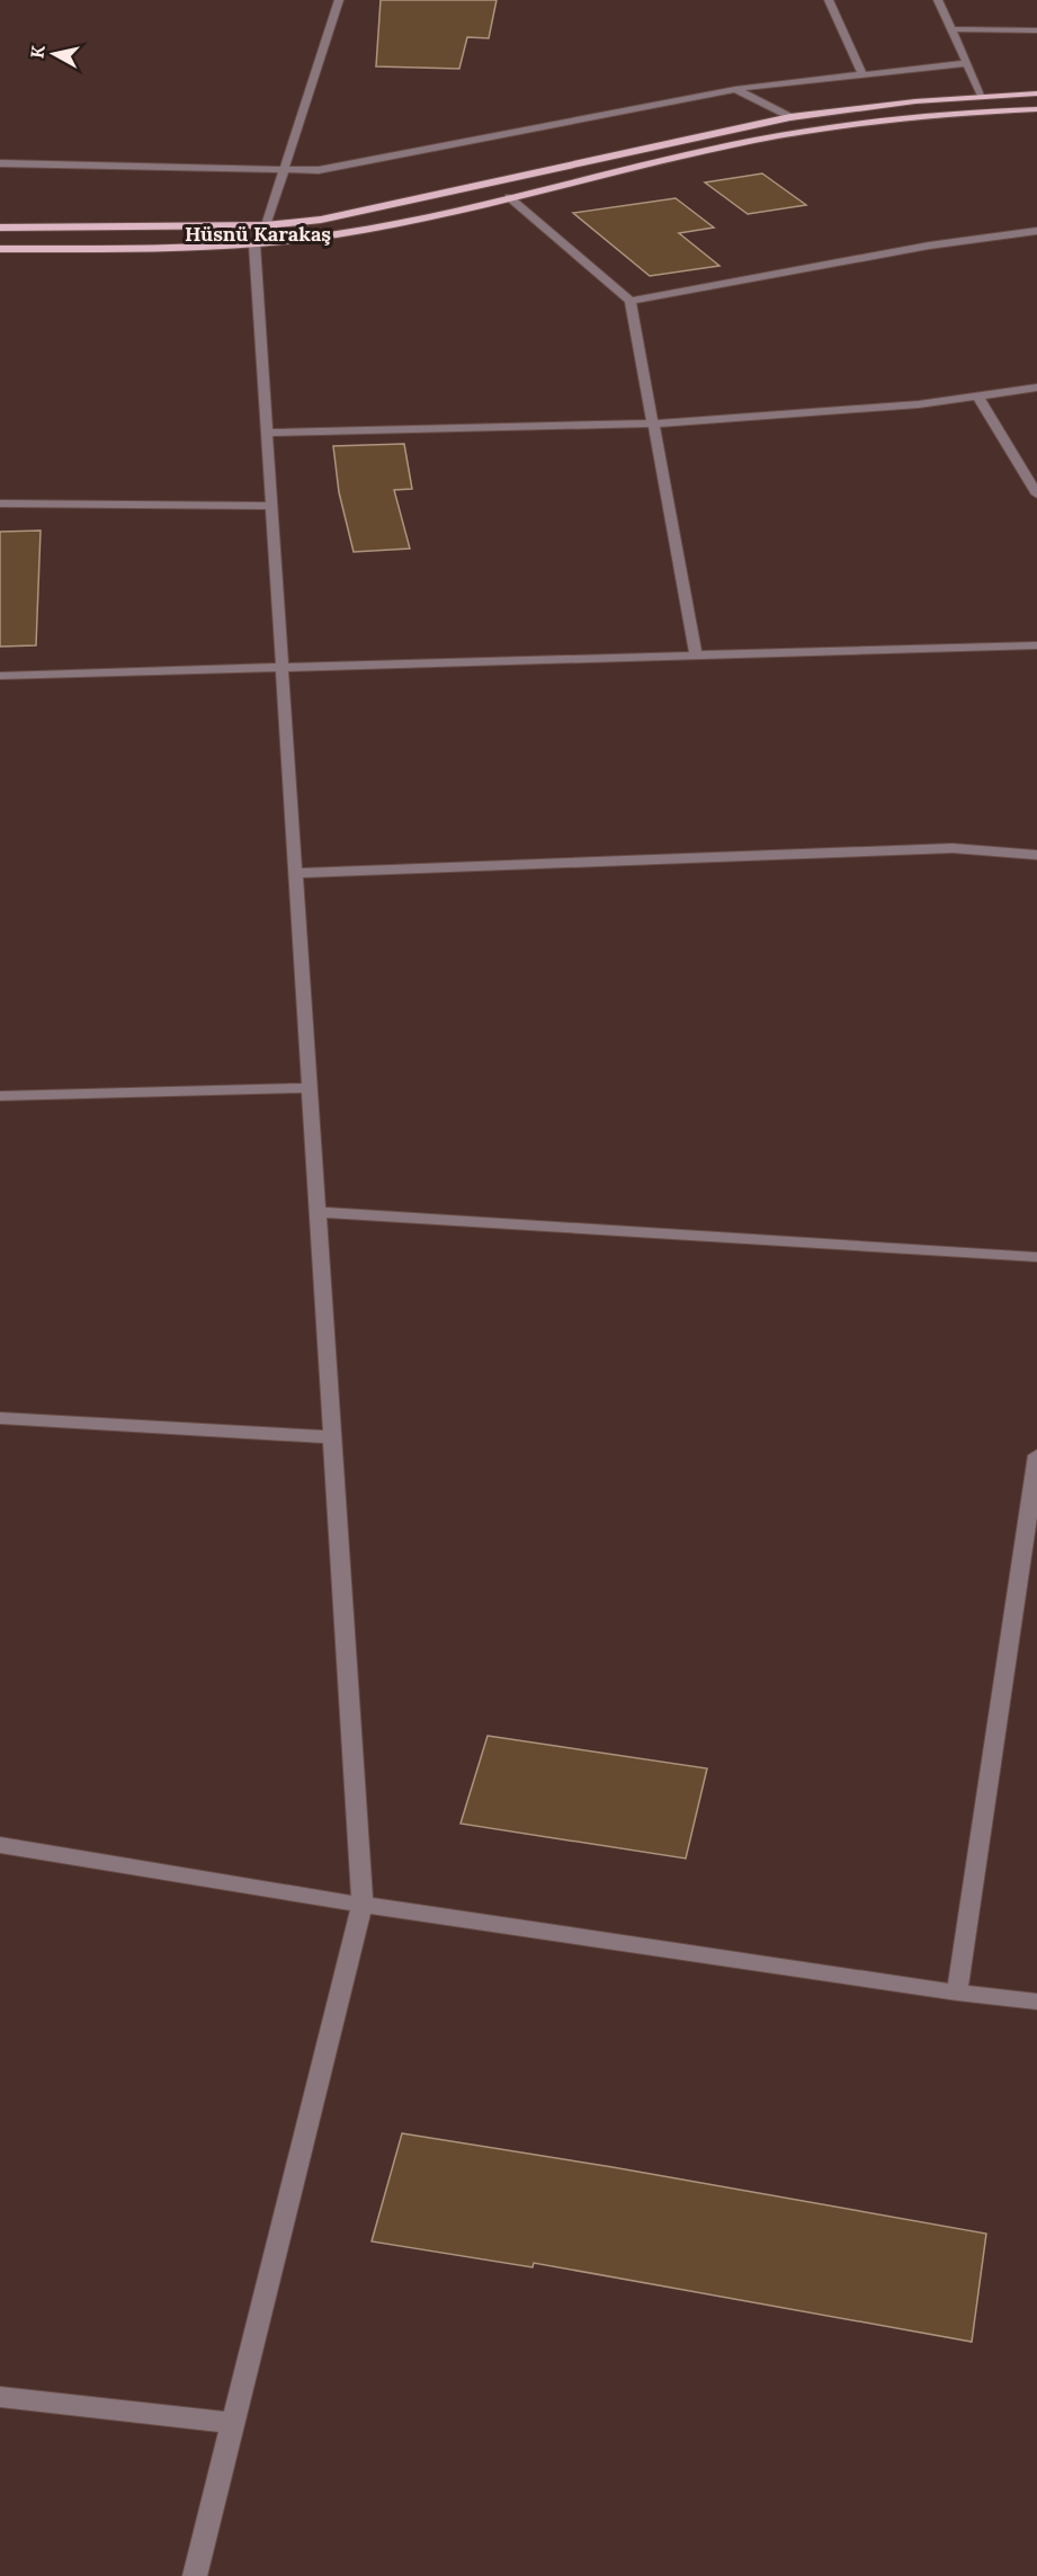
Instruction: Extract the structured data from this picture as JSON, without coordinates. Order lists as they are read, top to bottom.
{
  "districts": ["Hüsnü Karakaş"],
  "north": "left"
}
